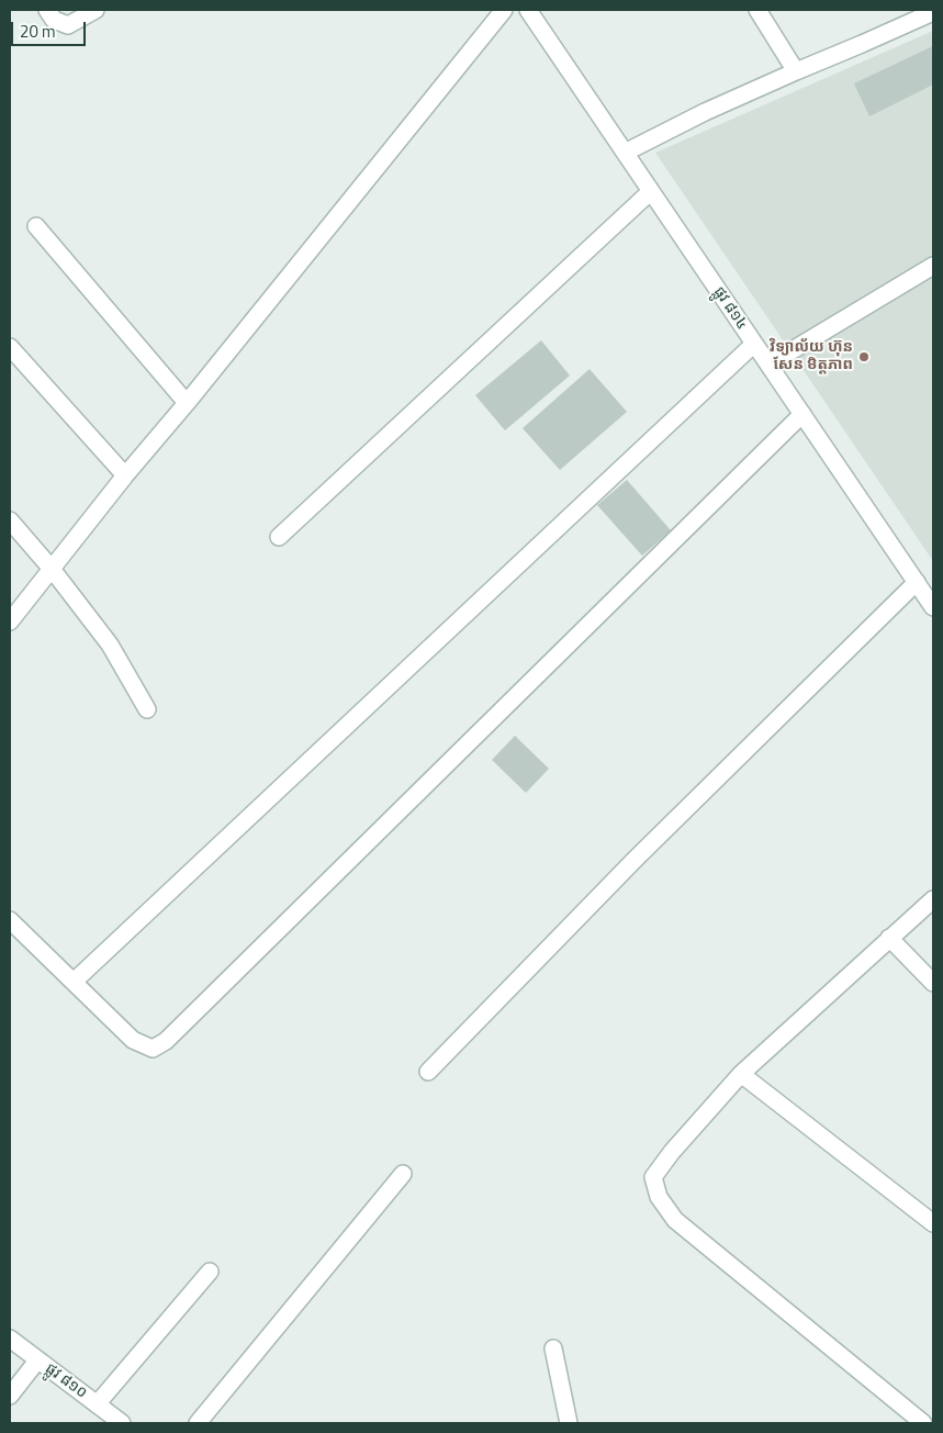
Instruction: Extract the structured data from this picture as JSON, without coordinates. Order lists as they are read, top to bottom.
{
  "streets": {
    "street": ["ផ្លូវ ៨១៤", "ផ្លូវ ៨១០"]
  },
  "places": ["វិទ្យាល័យ ហ៊ុន សែន មិត្តភាព"],
  "scale_bar": "20 m"
}
